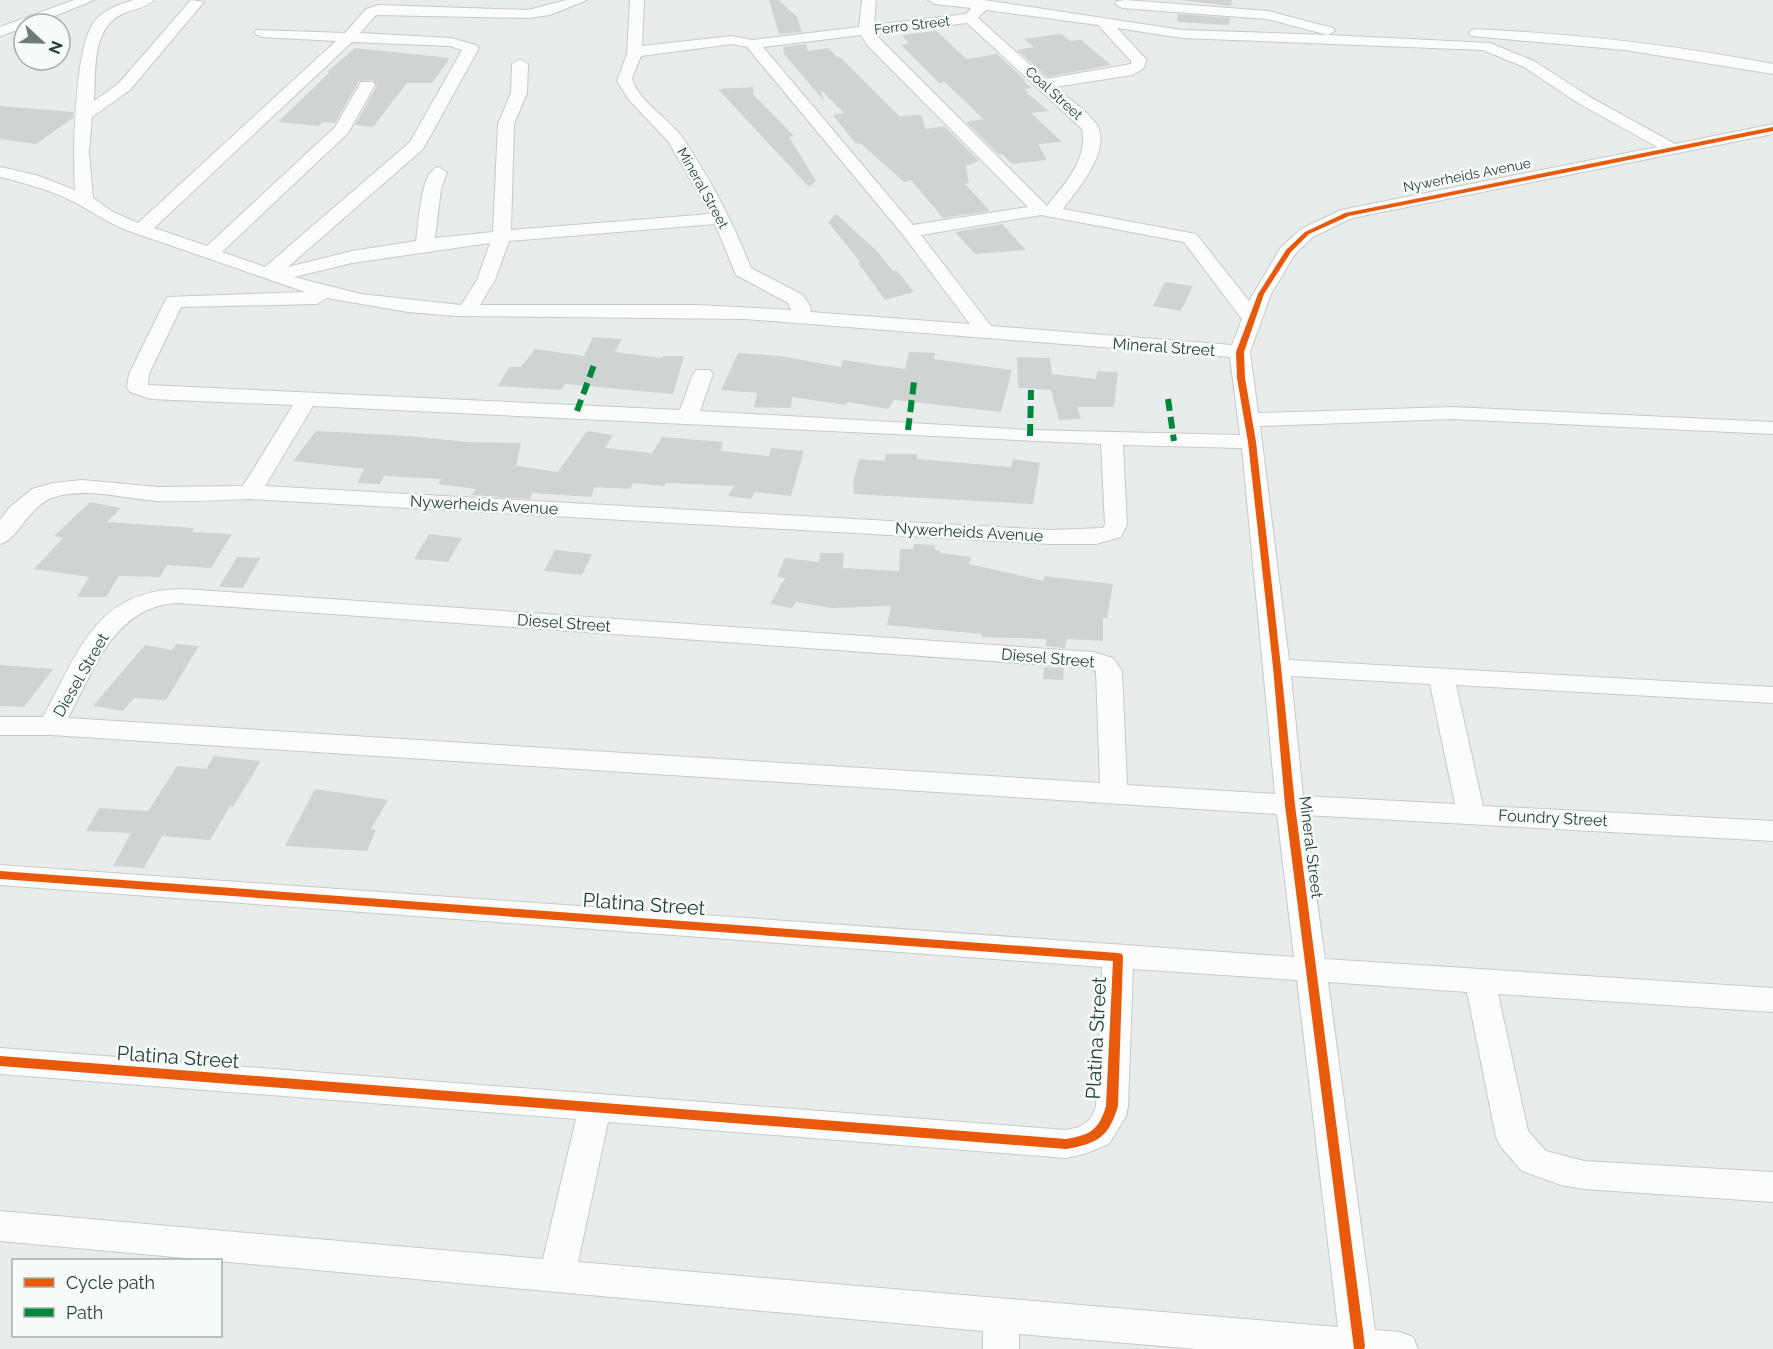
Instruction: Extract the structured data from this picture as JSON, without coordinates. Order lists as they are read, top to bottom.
{
  "streets": {
    "street": [
      "Ferro Street",
      "Coal Street",
      "Nywerheids Avenue",
      "Mineral Street",
      "Diesel Street",
      "Foundry Street",
      "Platina Street"
    ]
  },
  "crossings": [
    ["Ferro Street", "Coal Street"],
    ["Nywerheids Avenue", "Mineral Street"],
    ["Mineral Street", "Diesel Street"],
    ["Mineral Street", "Foundry Street"],
    ["Diesel Street", "Foundry Street"]
  ],
  "legend": ["Cycle path", "Path"],
  "north": "right"
}
